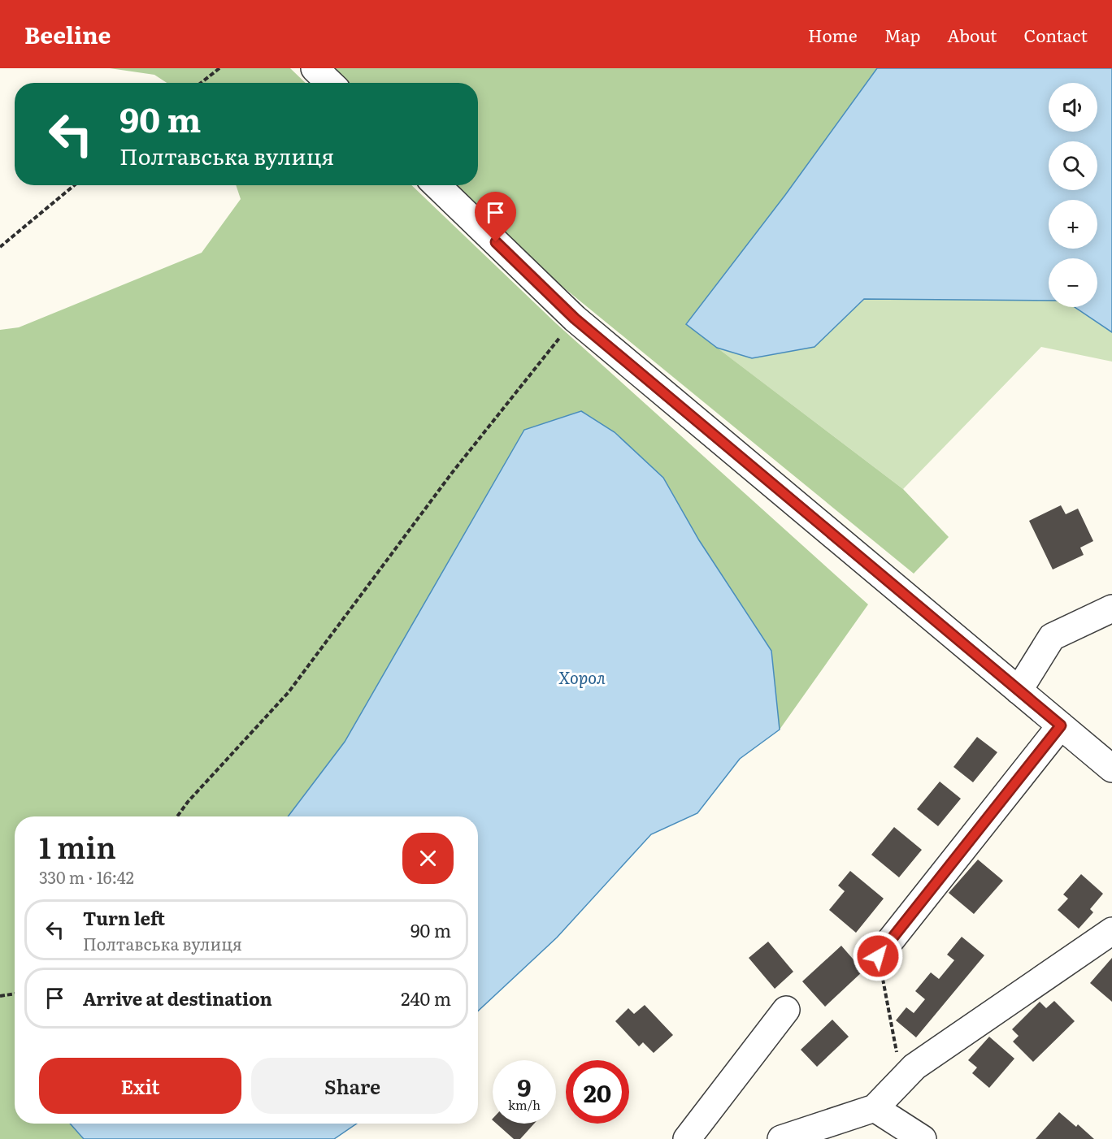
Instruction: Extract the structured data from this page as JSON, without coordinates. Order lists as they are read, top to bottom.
{
  "water": ["Хорол"],
  "page": {
    "header": "Beeline",
    "nav": [
      "Home",
      "Map",
      "About",
      "Contact"
    ],
    "map_buttons": ["+", "−"],
    "turn": ["90 m", "Полтавська вулиця"],
    "heading": ["1 min", "330 m · 16:42"],
    "list": [
      {
        "name": "Turn left",
        "note": "Полтавська вулиця",
        "value": "90 m"
      },
      {
        "name": "Arrive at destination",
        "value": "240 m"
      }
    ],
    "buttons": ["Exit", "Share"],
    "speed": "9 km/h",
    "limit": "20"
  }
}
